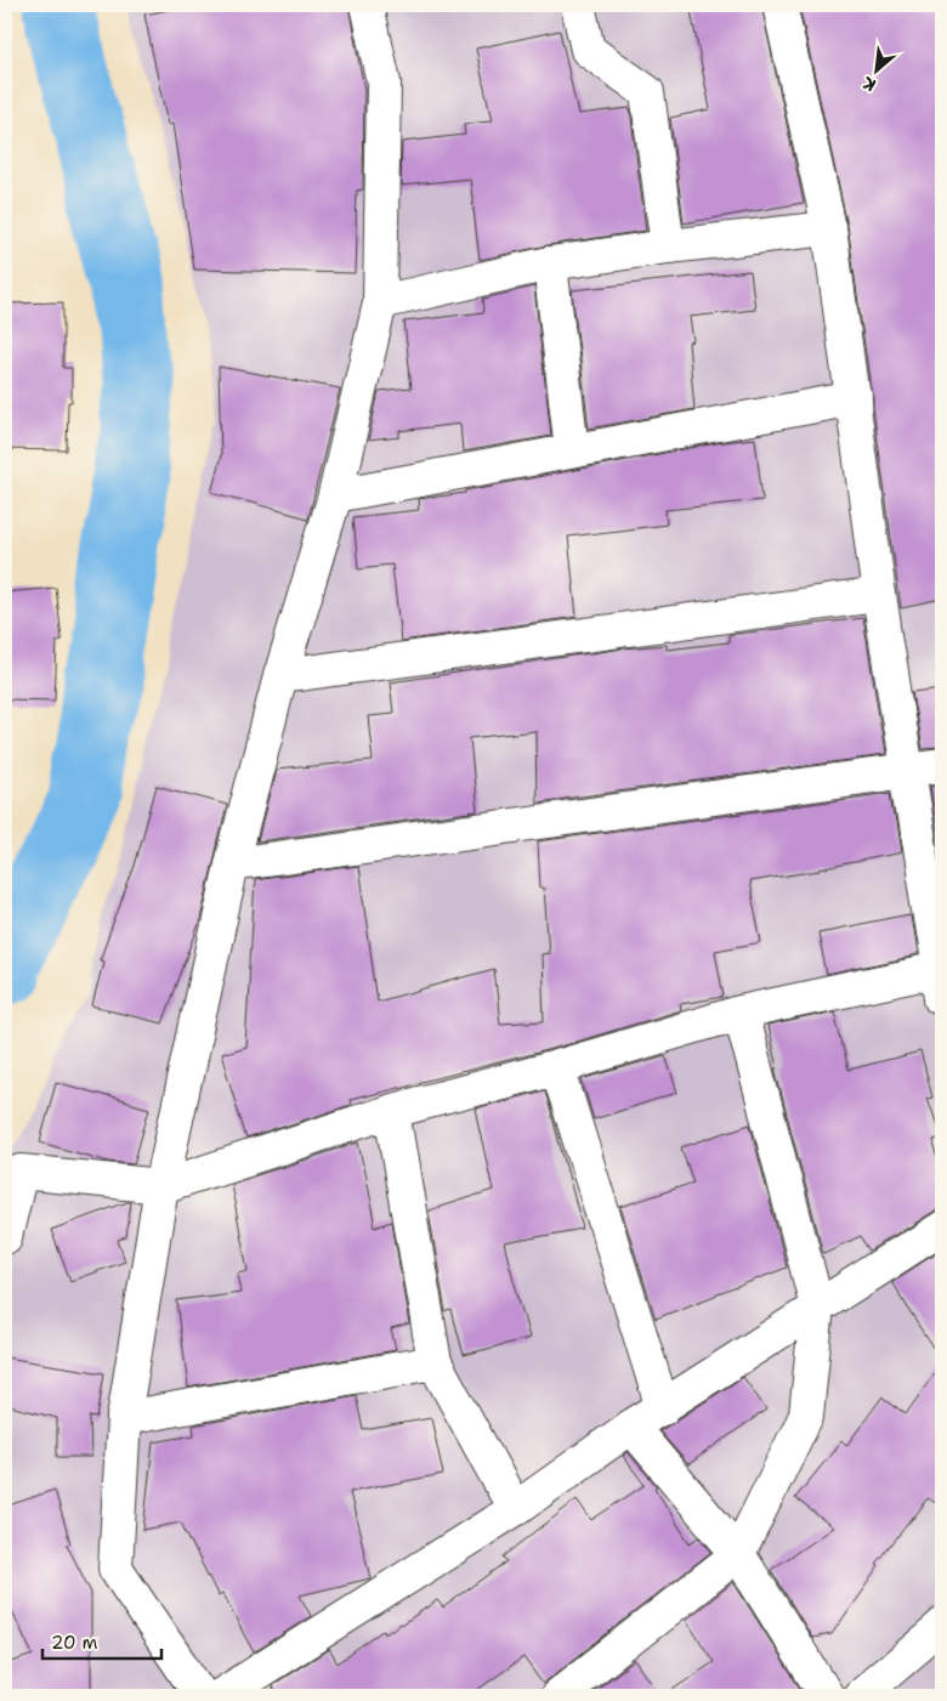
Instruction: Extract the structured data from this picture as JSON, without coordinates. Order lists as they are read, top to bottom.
{
  "scale_bar": "20 m",
  "north": "bottom left"
}
